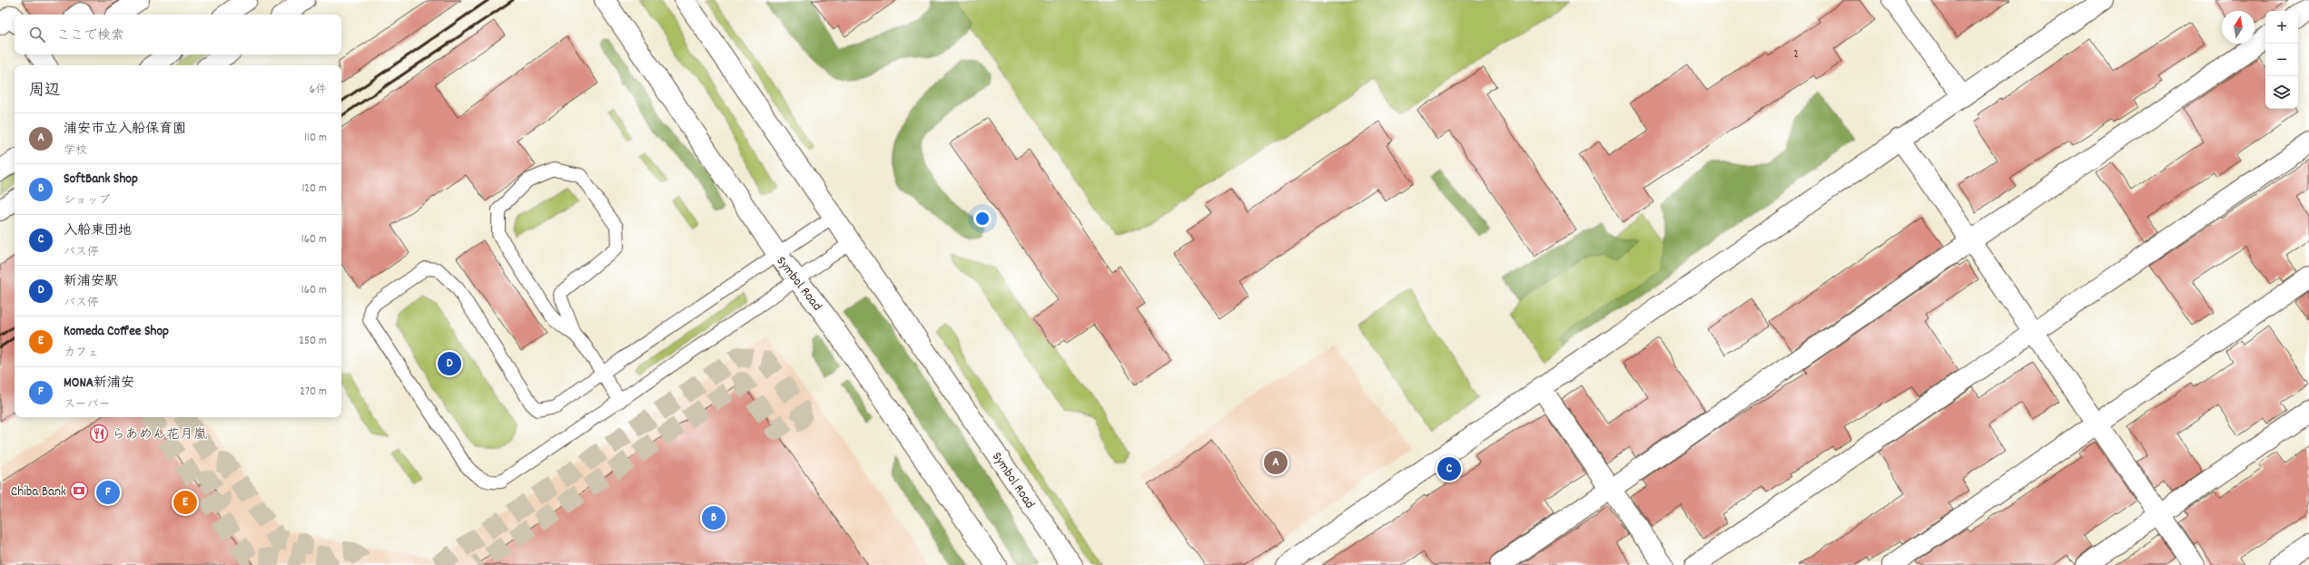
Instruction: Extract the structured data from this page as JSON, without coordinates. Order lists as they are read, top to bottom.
{
  "streets": {
    "street": ["Symbol Road"]
  },
  "places": {
    "restaurant": ["らあめん花月嵐"],
    "bank": ["Chiba Bank"]
  },
  "house_numbers": ["2"],
  "north": "top",
  "page": {
    "map_buttons": ["+", "−"],
    "search": "ここで検索",
    "heading": ["周辺", "6件"],
    "list": [
      {
        "mark": "A",
        "name": "浦安市立入船保育園",
        "note": "学校",
        "value": "110 m"
      },
      {
        "mark": "B",
        "name": "SoftBank Shop",
        "note": "ショップ",
        "value": "120 m"
      },
      {
        "mark": "C",
        "name": "入船東団地",
        "note": "バス停",
        "value": "160 m"
      },
      {
        "mark": "D",
        "name": "新浦安駅",
        "note": "バス停",
        "value": "160 m"
      },
      {
        "mark": "E",
        "name": "Komeda Coffee Shop",
        "note": "カフェ",
        "value": "250 m"
      },
      {
        "mark": "F",
        "name": "MONA新浦安",
        "note": "スーパー",
        "value": "270 m"
      }
    ],
    "pins": [
      "D",
      "A",
      "C",
      "F",
      "E",
      "B"
    ]
  }
}
